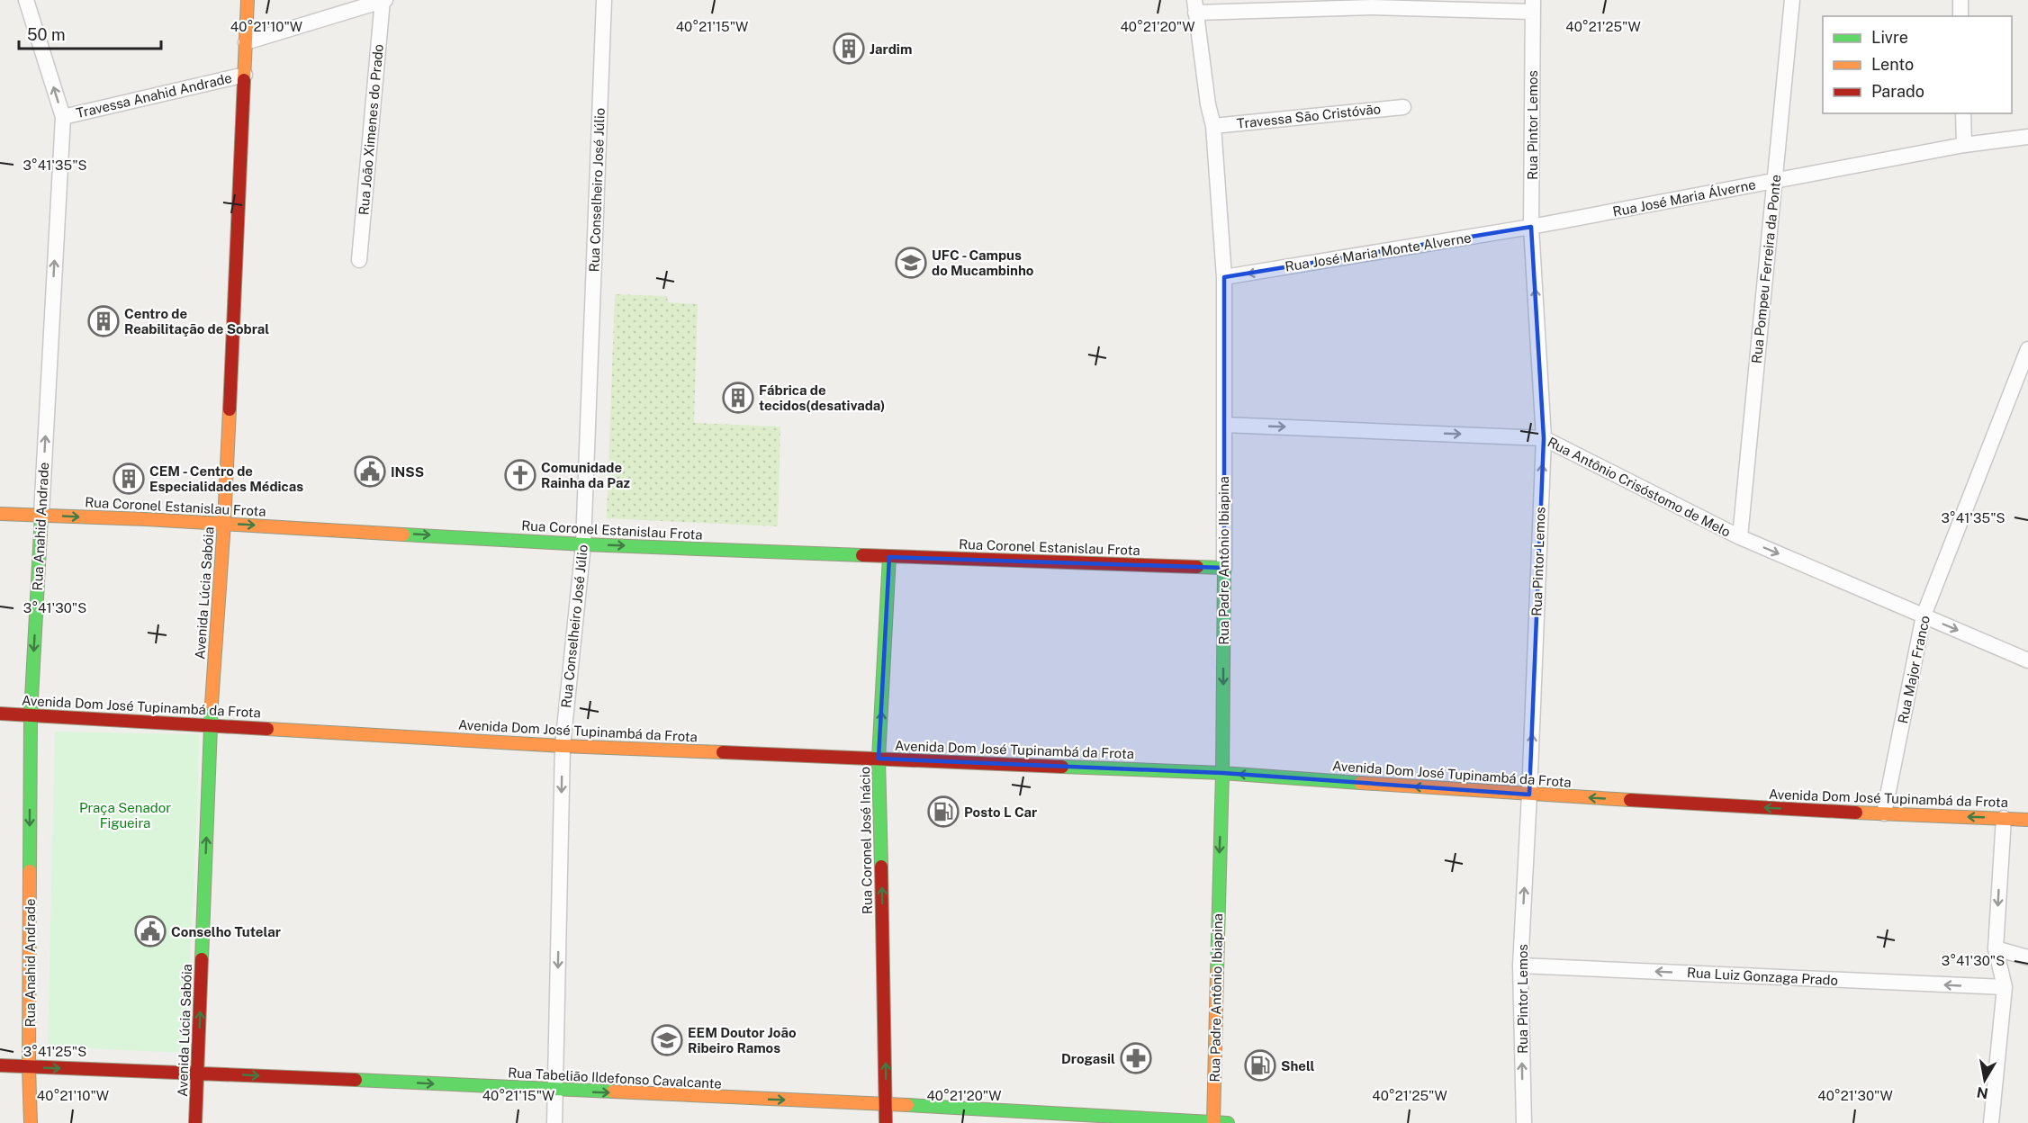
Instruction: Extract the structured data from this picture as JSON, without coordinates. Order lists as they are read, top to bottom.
{
  "streets": {
    "main road": [
      "Rua Coronel Estanislau Frota",
      "Rua Anahid Andrade",
      "Rua Padre Antônio Ibiapina",
      "Avenida Lúcia Sabóia",
      "Avenida Dom José Tupinambá da Frota",
      "Rua Coronel José Inácio",
      "Rua Tabelião Ildefonso Cavalcante"
    ],
    "street": [
      "Travessa Anahid Andrade",
      "Travessa São Cristóvão",
      "Rua Pintor Lemos",
      "Rua João Ximenes do Prado",
      "Rua Conselheiro José Júlio",
      "Rua José Maria Álverne",
      "Rua José Maria Monte Alverne",
      "Rua Pompeu Ferreira da Ponte",
      "Rua Antônio Crisóstomo de Melo",
      "Rua Major Franco",
      "Rua Luiz Gonzaga Prado"
    ]
  },
  "crossings": [
    ["Travessa Anahid Andrade", "Rua Anahid Andrade"],
    ["Travessa Anahid Andrade", "Avenida Lúcia Sabóia"],
    ["Travessa São Cristóvão", "Rua Padre Antônio Ibiapina"],
    ["Rua Pintor Lemos", "Rua José Maria Álverne"],
    ["Rua Pintor Lemos", "Rua José Maria Monte Alverne"],
    ["Rua Pintor Lemos", "Rua Antônio Crisóstomo de Melo"],
    ["Rua Pintor Lemos", "Avenida Dom José Tupinambá da Frota"],
    ["Rua Pintor Lemos", "Rua Luiz Gonzaga Prado"],
    ["Rua Conselheiro José Júlio", "Rua Coronel Estanislau Frota"],
    ["Rua Conselheiro José Júlio", "Avenida Dom José Tupinambá da Frota"],
    ["Rua Conselheiro José Júlio", "Rua Tabelião Ildefonso Cavalcante"],
    ["Rua José Maria Álverne", "Rua José Maria Monte Alverne"],
    ["Rua José Maria Álverne", "Rua Pompeu Ferreira da Ponte"],
    ["Rua José Maria Monte Alverne", "Rua Padre Antônio Ibiapina"],
    ["Rua Pompeu Ferreira da Ponte", "Rua Antônio Crisóstomo de Melo"],
    ["Rua Antônio Crisóstomo de Melo", "Rua Padre Antônio Ibiapina"],
    ["Rua Antônio Crisóstomo de Melo", "Rua Major Franco"],
    ["Rua Coronel Estanislau Frota", "Rua Anahid Andrade"],
    ["Rua Coronel Estanislau Frota", "Rua Padre Antônio Ibiapina"],
    ["Rua Coronel Estanislau Frota", "Avenida Lúcia Sabóia"],
    ["Rua Coronel Estanislau Frota", "Rua Coronel José Inácio"],
    ["Rua Anahid Andrade", "Avenida Dom José Tupinambá da Frota"],
    ["Rua Anahid Andrade", "Rua Tabelião Ildefonso Cavalcante"],
    ["Rua Padre Antônio Ibiapina", "Avenida Dom José Tupinambá da Frota"],
    ["Rua Padre Antônio Ibiapina", "Rua Tabelião Ildefonso Cavalcante"],
    ["Avenida Lúcia Sabóia", "Avenida Dom José Tupinambá da Frota"],
    ["Avenida Lúcia Sabóia", "Rua Tabelião Ildefonso Cavalcante"],
    ["Rua Major Franco", "Avenida Dom José Tupinambá da Frota"],
    ["Avenida Dom José Tupinambá da Frota", "Rua Coronel José Inácio"],
    ["Rua Coronel José Inácio", "Rua Tabelião Ildefonso Cavalcante"]
  ],
  "one_way": [
    "Rua Pintor Lemos",
    "Rua José Maria Monte Alverne",
    "Rua Antônio Crisóstomo de Melo",
    "Rua Coronel Estanislau Frota",
    "Rua Padre Antônio Ibiapina",
    "Avenida Dom José Tupinambá da Frota",
    "Rua Coronel José Inácio",
    "Rua Luiz Gonzaga Prado",
    "Rua Tabelião Ildefonso Cavalcante"
  ],
  "parks": ["Praça Senador Figueira"],
  "places": {
    "building": [
      "Jardim",
      "Centro de Reabilitação de Sobral",
      "Fábrica de tecidos(desativada)",
      "CEM - Centro de Especialidades Médicas"
    ],
    "school or university": ["UFC - Campus do Mucambinho", "EEM Doutor João Ribeiro Ramos"],
    "public building": ["INSS", "Conselho Tutelar"],
    "church": ["Comunidade Rainha da Paz"],
    "fuel station": ["Posto L Car", "Shell"],
    "pharmacy": ["Drogasil"]
  },
  "legend": ["Livre", "Lento", "Parado"],
  "scale_bar": "50 m",
  "north": "bottom",
  "coordinates": [
    "40°21'20\"W",
    "40°21'25\"W",
    "40°21'10\"W",
    "40°21'15\"W",
    "3°41'35\"S",
    "3°41'30\"S",
    "3°41'25\"S",
    "40°21'30\"W"
  ]
}
